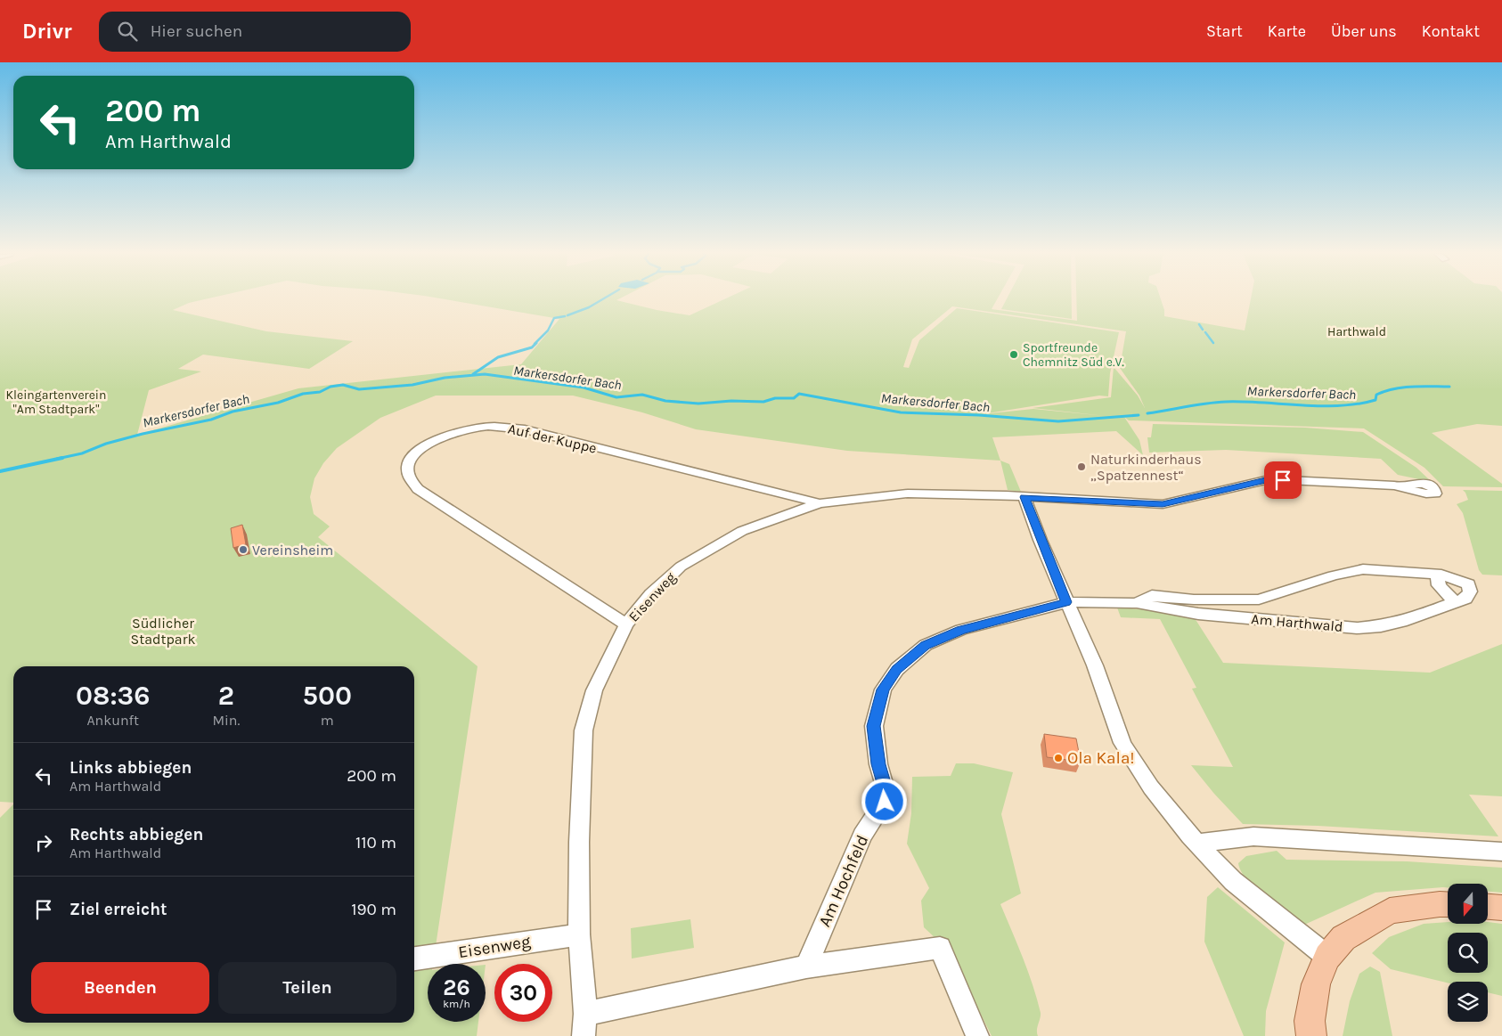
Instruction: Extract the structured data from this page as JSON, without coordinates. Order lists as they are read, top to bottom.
{
  "streets": {
    "street": [
      "Auf der Kuppe",
      "Eisenweg",
      "Am Harthwald",
      "Am Hochfeld"
    ]
  },
  "crossings": [
    ["Auf der Kuppe", "Eisenweg"],
    ["Am Harthwald", "Am Hochfeld"]
  ],
  "water": ["Markersdorfer Bach"],
  "parks": ["Harthwald", "Kleingartenverein \"Am Stadtpark\"", "Südlicher Stadtpark"],
  "places": [
    "Sportfreunde Chemnitz Süd e.V.",
    "Naturkinderhaus „Spatzennest“",
    "Vereinsheim",
    "Ola Kala!"
  ],
  "north": "bottom",
  "page": {
    "header": "Drivr",
    "search": "Hier suchen",
    "nav": [
      "Start",
      "Karte",
      "Über uns",
      "Kontakt"
    ],
    "turn": ["200 m", "Am Harthwald"],
    "eta": [
      "08:36",
      "Ankunft",
      "2",
      "Min.",
      "500",
      "m"
    ],
    "list": [
      {
        "name": "Links abbiegen",
        "note": "Am Harthwald",
        "value": "200 m"
      },
      {
        "name": "Rechts abbiegen",
        "note": "Am Harthwald",
        "value": "110 m"
      },
      {
        "name": "Ziel erreicht",
        "value": "190 m"
      }
    ],
    "buttons": ["Beenden", "Teilen"],
    "speed": "26 km/h",
    "limit": "30"
  }
}
